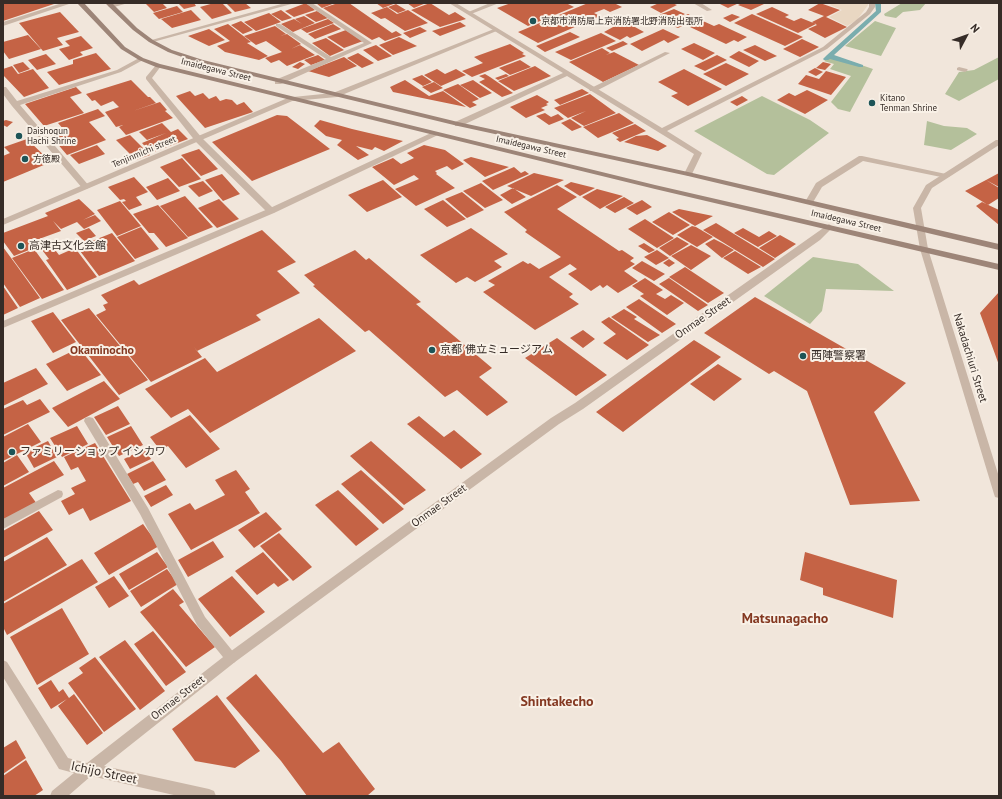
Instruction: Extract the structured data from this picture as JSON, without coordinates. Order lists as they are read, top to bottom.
{
  "streets": {
    "main road": ["Imaidegawa Street"],
    "street": [
      "Tenjinmichi street",
      "Onmae Street",
      "Nakadachiuri Street",
      "Ichijo Street"
    ]
  },
  "crossings": [
    ["Imaidegawa Street", "Tenjinmichi street"],
    ["Imaidegawa Street", "Onmae Street"],
    ["Imaidegawa Street", "Nakadachiuri Street"],
    ["Onmae Street", "Ichijo Street"]
  ],
  "districts": ["Okaminocho", "Matsunagacho", "Shintakecho"],
  "places": [
    "京都市消防局上京消防署北野消防出張所",
    "Kitano Tenman Shrine",
    "Daishogun Hachi Shrine",
    "方徳殿",
    "高津古文化会館",
    "京都 佛立ミュージアム",
    "西陣警察署",
    "ファミリーショップ イシカワ"
  ],
  "north": "top right"
}
